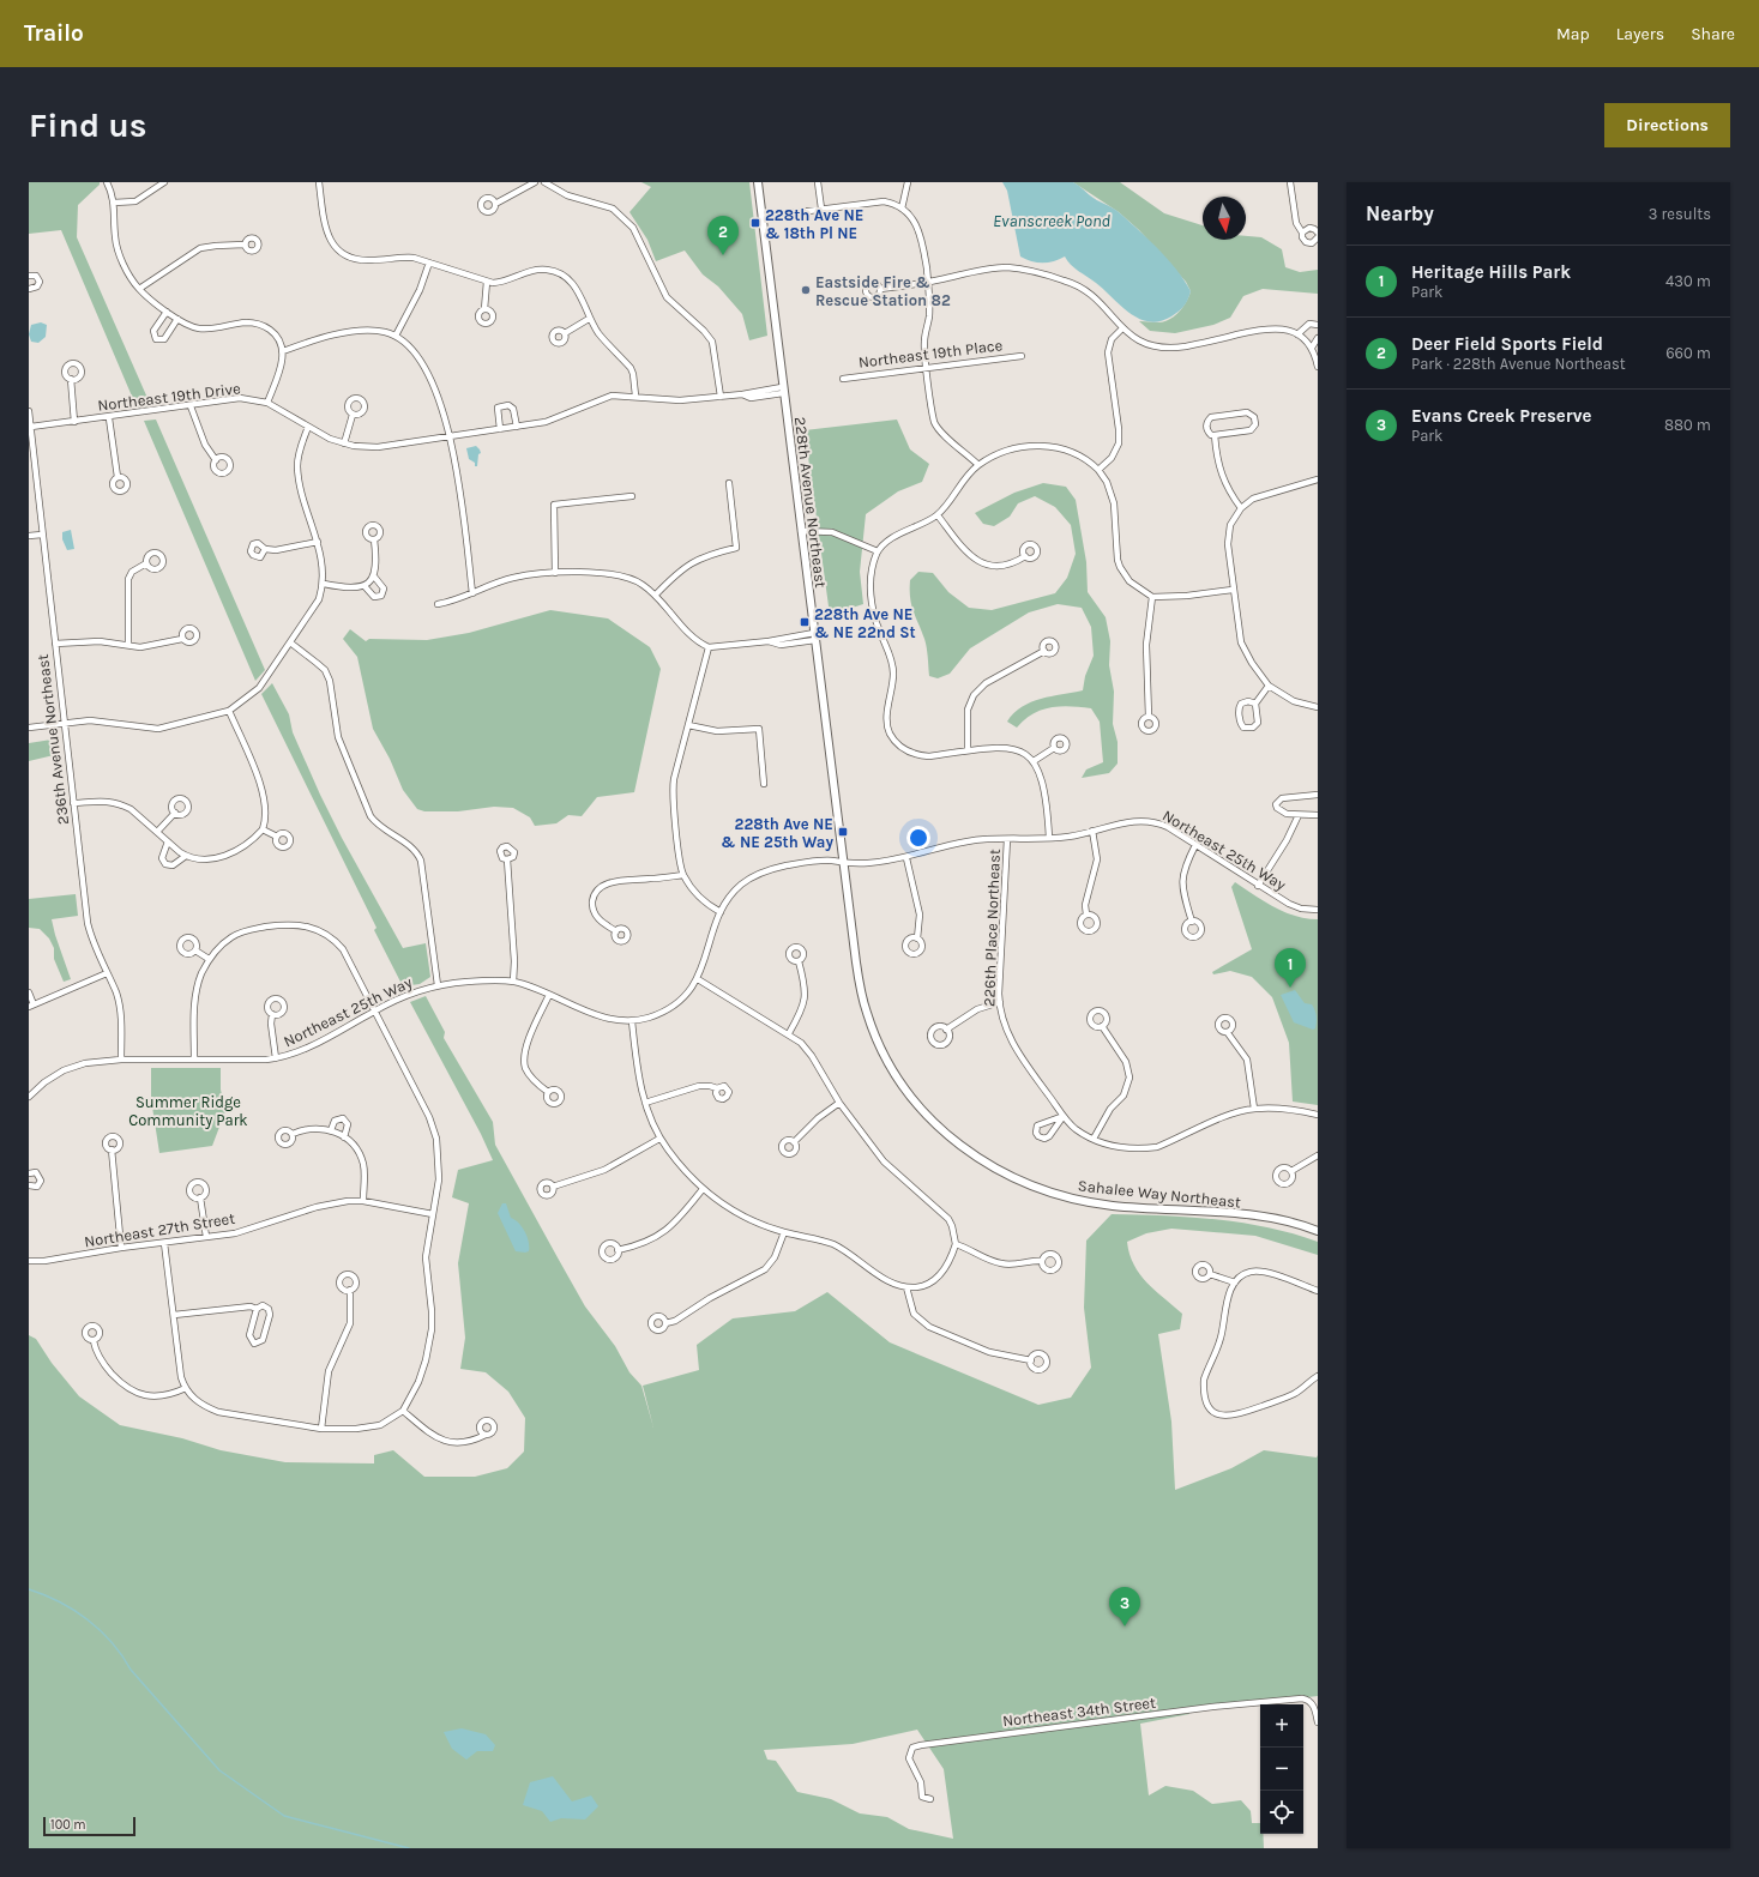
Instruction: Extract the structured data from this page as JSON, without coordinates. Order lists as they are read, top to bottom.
{
  "streets": {
    "main road": ["228th Avenue Northeast", "Sahalee Way Northeast"],
    "street": [
      "Northeast 19th Place",
      "Northeast 19th Drive",
      "236th Avenue Northeast",
      "Northeast 25th Way",
      "226th Place Northeast",
      "Northeast 27th Street",
      "Northeast 34th Street"
    ]
  },
  "crossings": [
    ["Northeast 19th Drive", "228th Avenue Northeast"],
    ["Northeast 19th Drive", "236th Avenue Northeast"],
    ["228th Avenue Northeast", "Northeast 25th Way"],
    ["228th Avenue Northeast", "Sahalee Way Northeast"],
    ["236th Avenue Northeast", "Northeast 25th Way"],
    ["Northeast 25th Way", "226th Place Northeast"]
  ],
  "water": ["Evanscreek Pond"],
  "parks": ["Summer Ridge Community Park"],
  "places": {
    "transit": ["228th Ave NE & 18th Pl NE", "228th Ave NE & NE 22nd St", "228th Ave NE & NE 25th Way"],
    "other": ["Eastside Fire & Rescue Station 82"]
  },
  "scale_bar": "100 m",
  "north": "bottom",
  "page": {
    "header": "Trailo",
    "nav": ["Map", "Layers", "Share"],
    "buttons": "Directions",
    "title": "Find us",
    "heading": ["Nearby", "3 results"],
    "pins": ["2", "1", "3"],
    "list": [
      {
        "mark": "1",
        "name": "Heritage Hills Park",
        "note": "Park",
        "value": "430 m"
      },
      {
        "mark": "2",
        "name": "Deer Field Sports Field",
        "note": "Park · 228th Avenue Northeast",
        "value": "660 m"
      },
      {
        "mark": "3",
        "name": "Evans Creek Preserve",
        "note": "Park",
        "value": "880 m"
      }
    ],
    "map_buttons": ["+", "−"],
    "scale": "100 m"
  }
}
